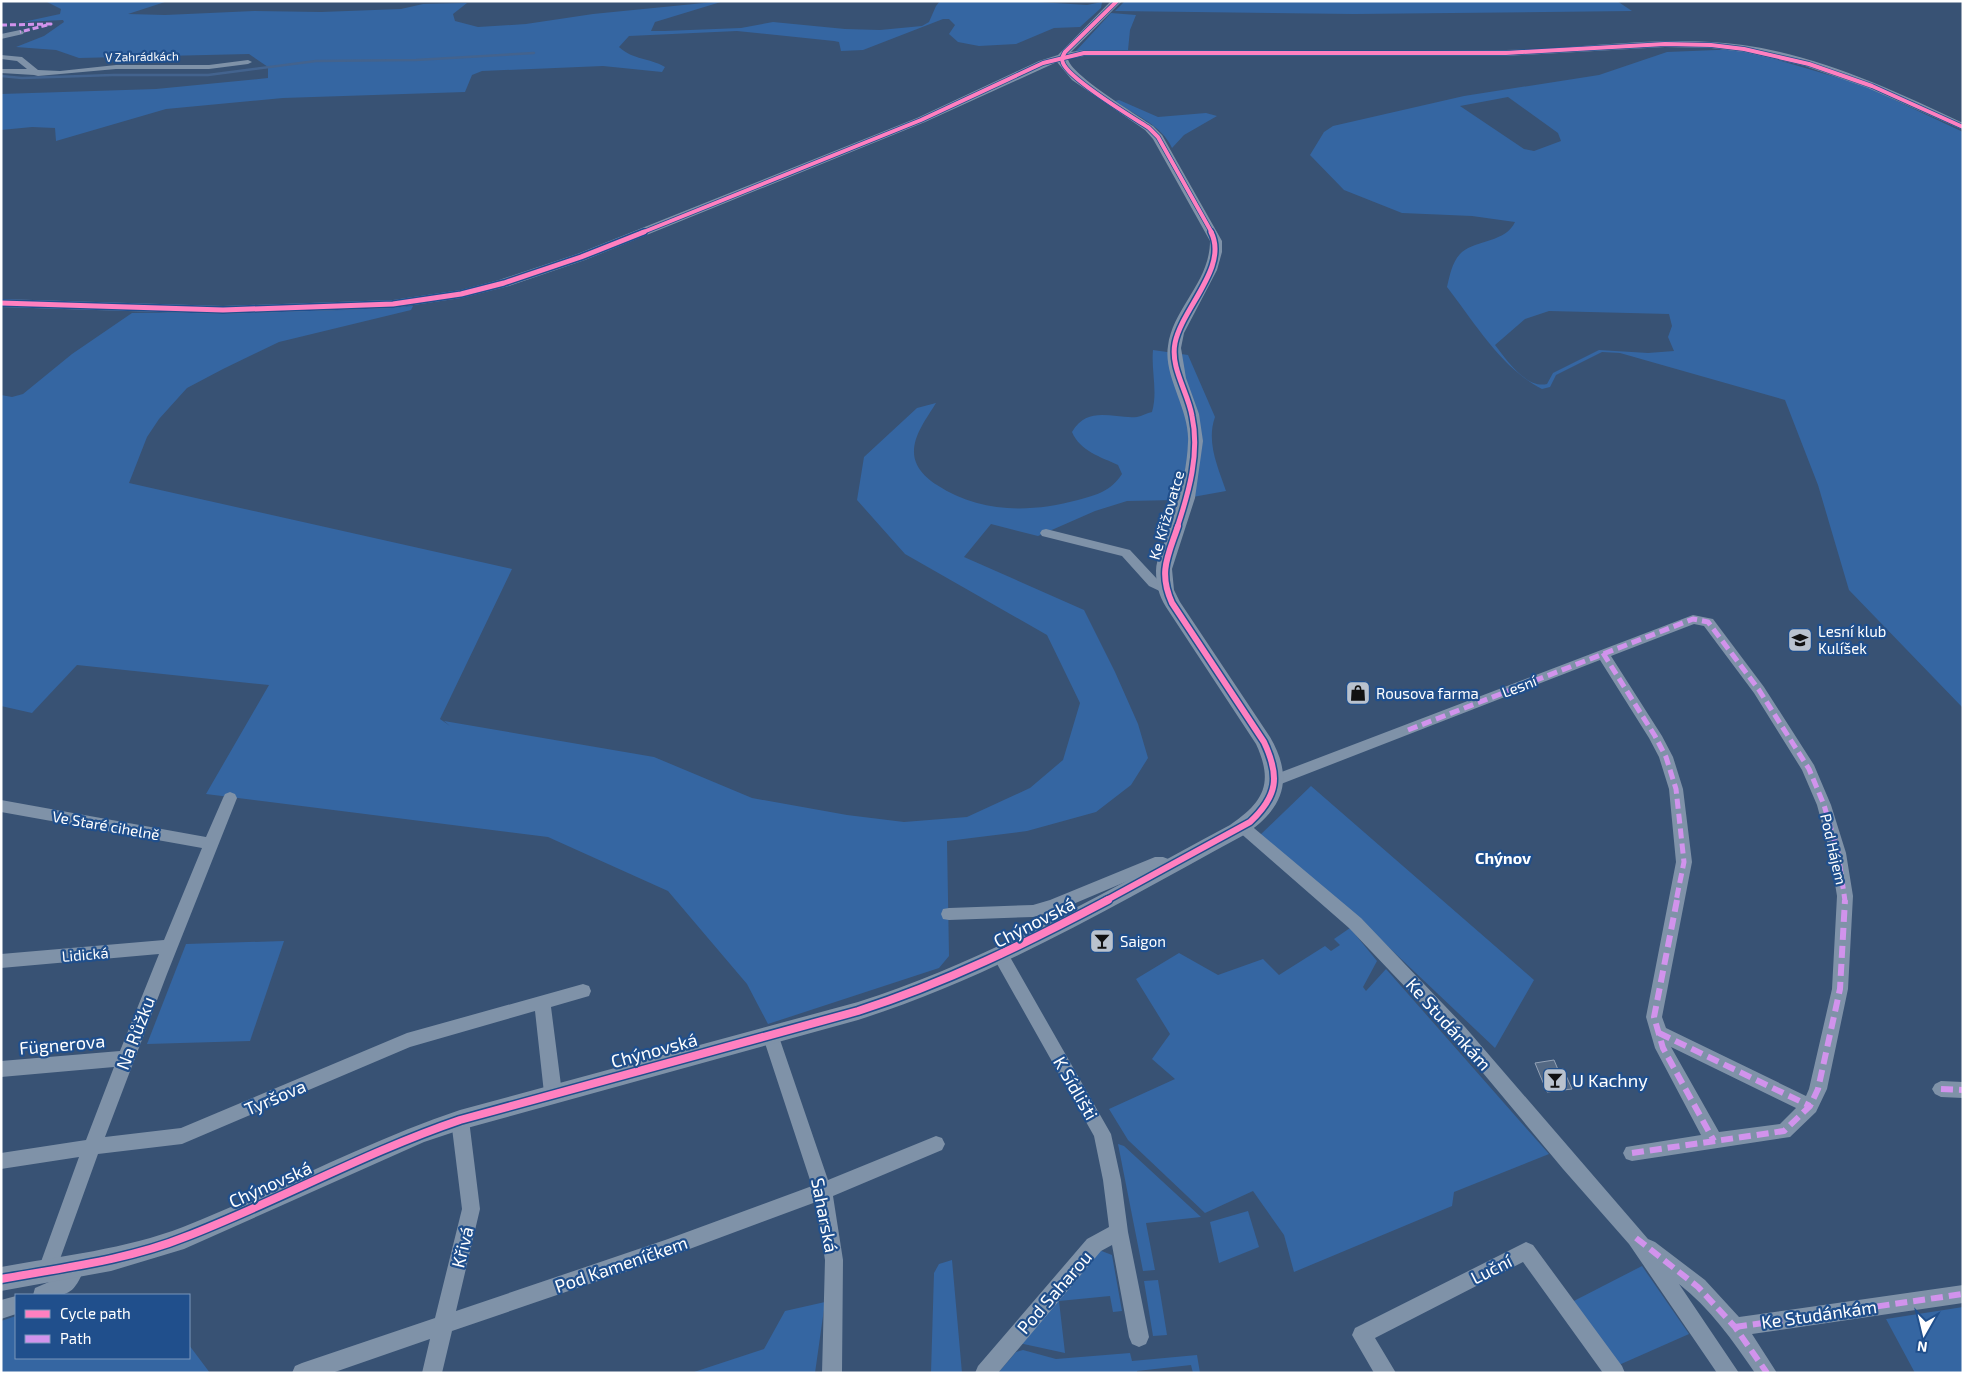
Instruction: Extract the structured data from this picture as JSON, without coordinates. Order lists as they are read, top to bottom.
{
  "streets": {
    "street": [
      "V Zahrádkách",
      "Ke Křižovatce",
      "Lesní",
      "Ve Staré cihelně",
      "Pod Hájem",
      "Chýnovská",
      "Lidická",
      "Ke Studánkám",
      "Na Růžku",
      "Fügnerova",
      "K Sídlišti",
      "Tyršova",
      "Saharská",
      "Křivá",
      "Pod Kameníčkem",
      "Luční",
      "Pod Saharou"
    ]
  },
  "crossings": [
    ["Ke Křižovatce", "Lesní"],
    ["Ke Křižovatce", "Chýnovská"],
    ["Lesní", "Pod Hájem"],
    ["Lesní", "Chýnovská"],
    ["Ve Staré cihelně", "Na Růžku"],
    ["Chýnovská", "Ke Studánkám"],
    ["Chýnovská", "Na Růžku"],
    ["Chýnovská", "K Sídlišti"],
    ["Chýnovská", "Saharská"],
    ["Chýnovská", "Křivá"],
    ["Lidická", "Na Růžku"],
    ["Na Růžku", "Fügnerova"],
    ["Na Růžku", "Tyršova"],
    ["K Sídlišti", "Pod Saharou"],
    ["Saharská", "Pod Kameníčkem"],
    ["Křivá", "Pod Kameníčkem"]
  ],
  "districts": ["Chýnov"],
  "places": {
    "school or university": ["Lesní klub Kulíšek"],
    "shop": ["Rousova farma"],
    "bar": ["Saigon", "U Kachny"]
  },
  "legend": ["Cycle path", "Path"],
  "north": "bottom"
}
